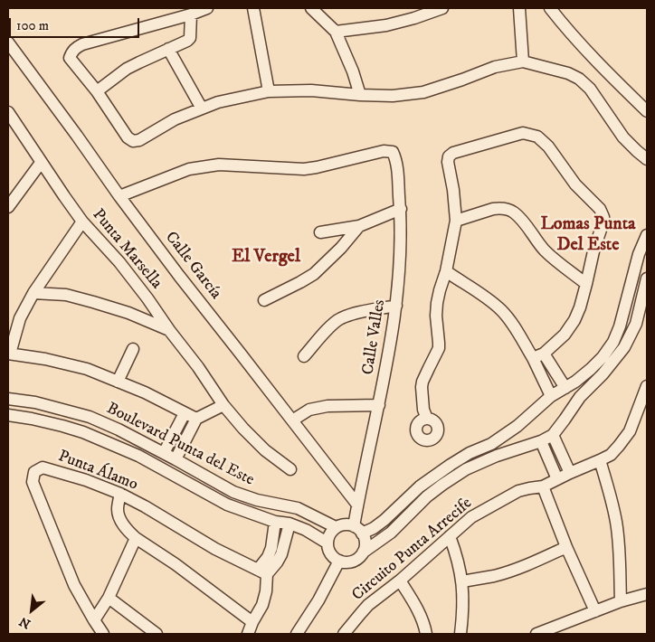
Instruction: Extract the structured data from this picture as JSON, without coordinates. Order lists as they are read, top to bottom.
{
  "streets": {
    "street": [
      "Punta Marsella",
      "Calle García",
      "Calle Valles",
      "Boulevard Punta del Este",
      "Punta Álamo",
      "Circuito Punta Arrecife"
    ]
  },
  "crossings": [
    ["Calle García", "Calle Valles"],
    ["Calle Valles", "Boulevard Punta del Este"]
  ],
  "districts": ["Lomas Punta Del Este", "El Vergel"],
  "scale_bar": "100 m",
  "north": "bottom left"
}
